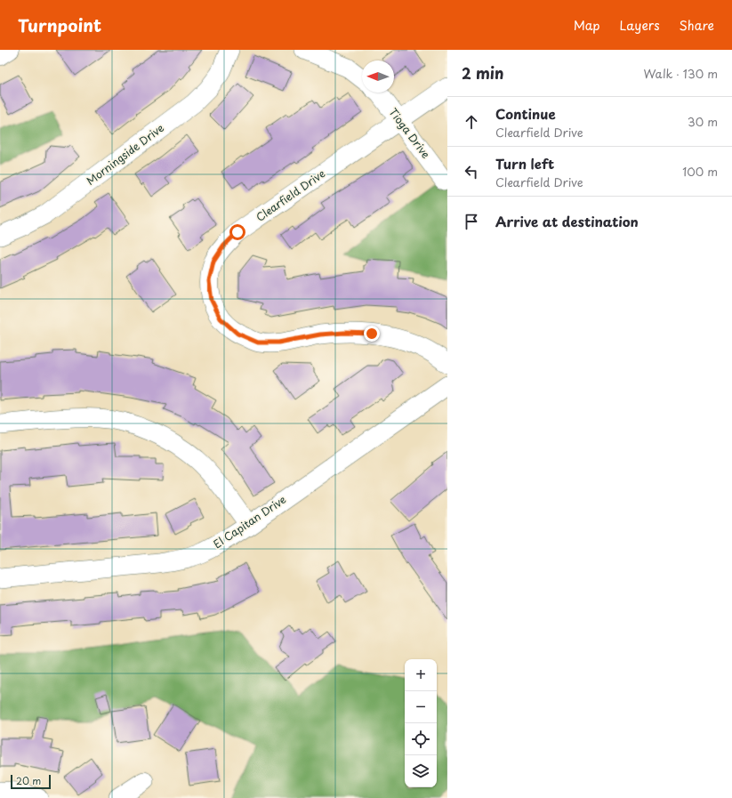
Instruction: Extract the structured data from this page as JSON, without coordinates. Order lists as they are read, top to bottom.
{
  "streets": {
    "street": [
      "Tioga Drive",
      "Morningside Drive",
      "Clearfield Drive",
      "El Capitan Drive"
    ]
  },
  "crossings": [
    ["Tioga Drive", "Clearfield Drive"]
  ],
  "scale_bar": "20 m",
  "north": "left",
  "page": {
    "header": "Turnpoint",
    "nav": ["Map", "Layers", "Share"],
    "heading": ["2 min", "Walk · 130 m"],
    "list": [
      ["Continue", "Clearfield Drive", "30 m"],
      ["Turn left", "Clearfield Drive", "100 m"],
      "Arrive at destination"
    ],
    "map_buttons": ["+", "−"],
    "scale": "20 m"
  }
}
